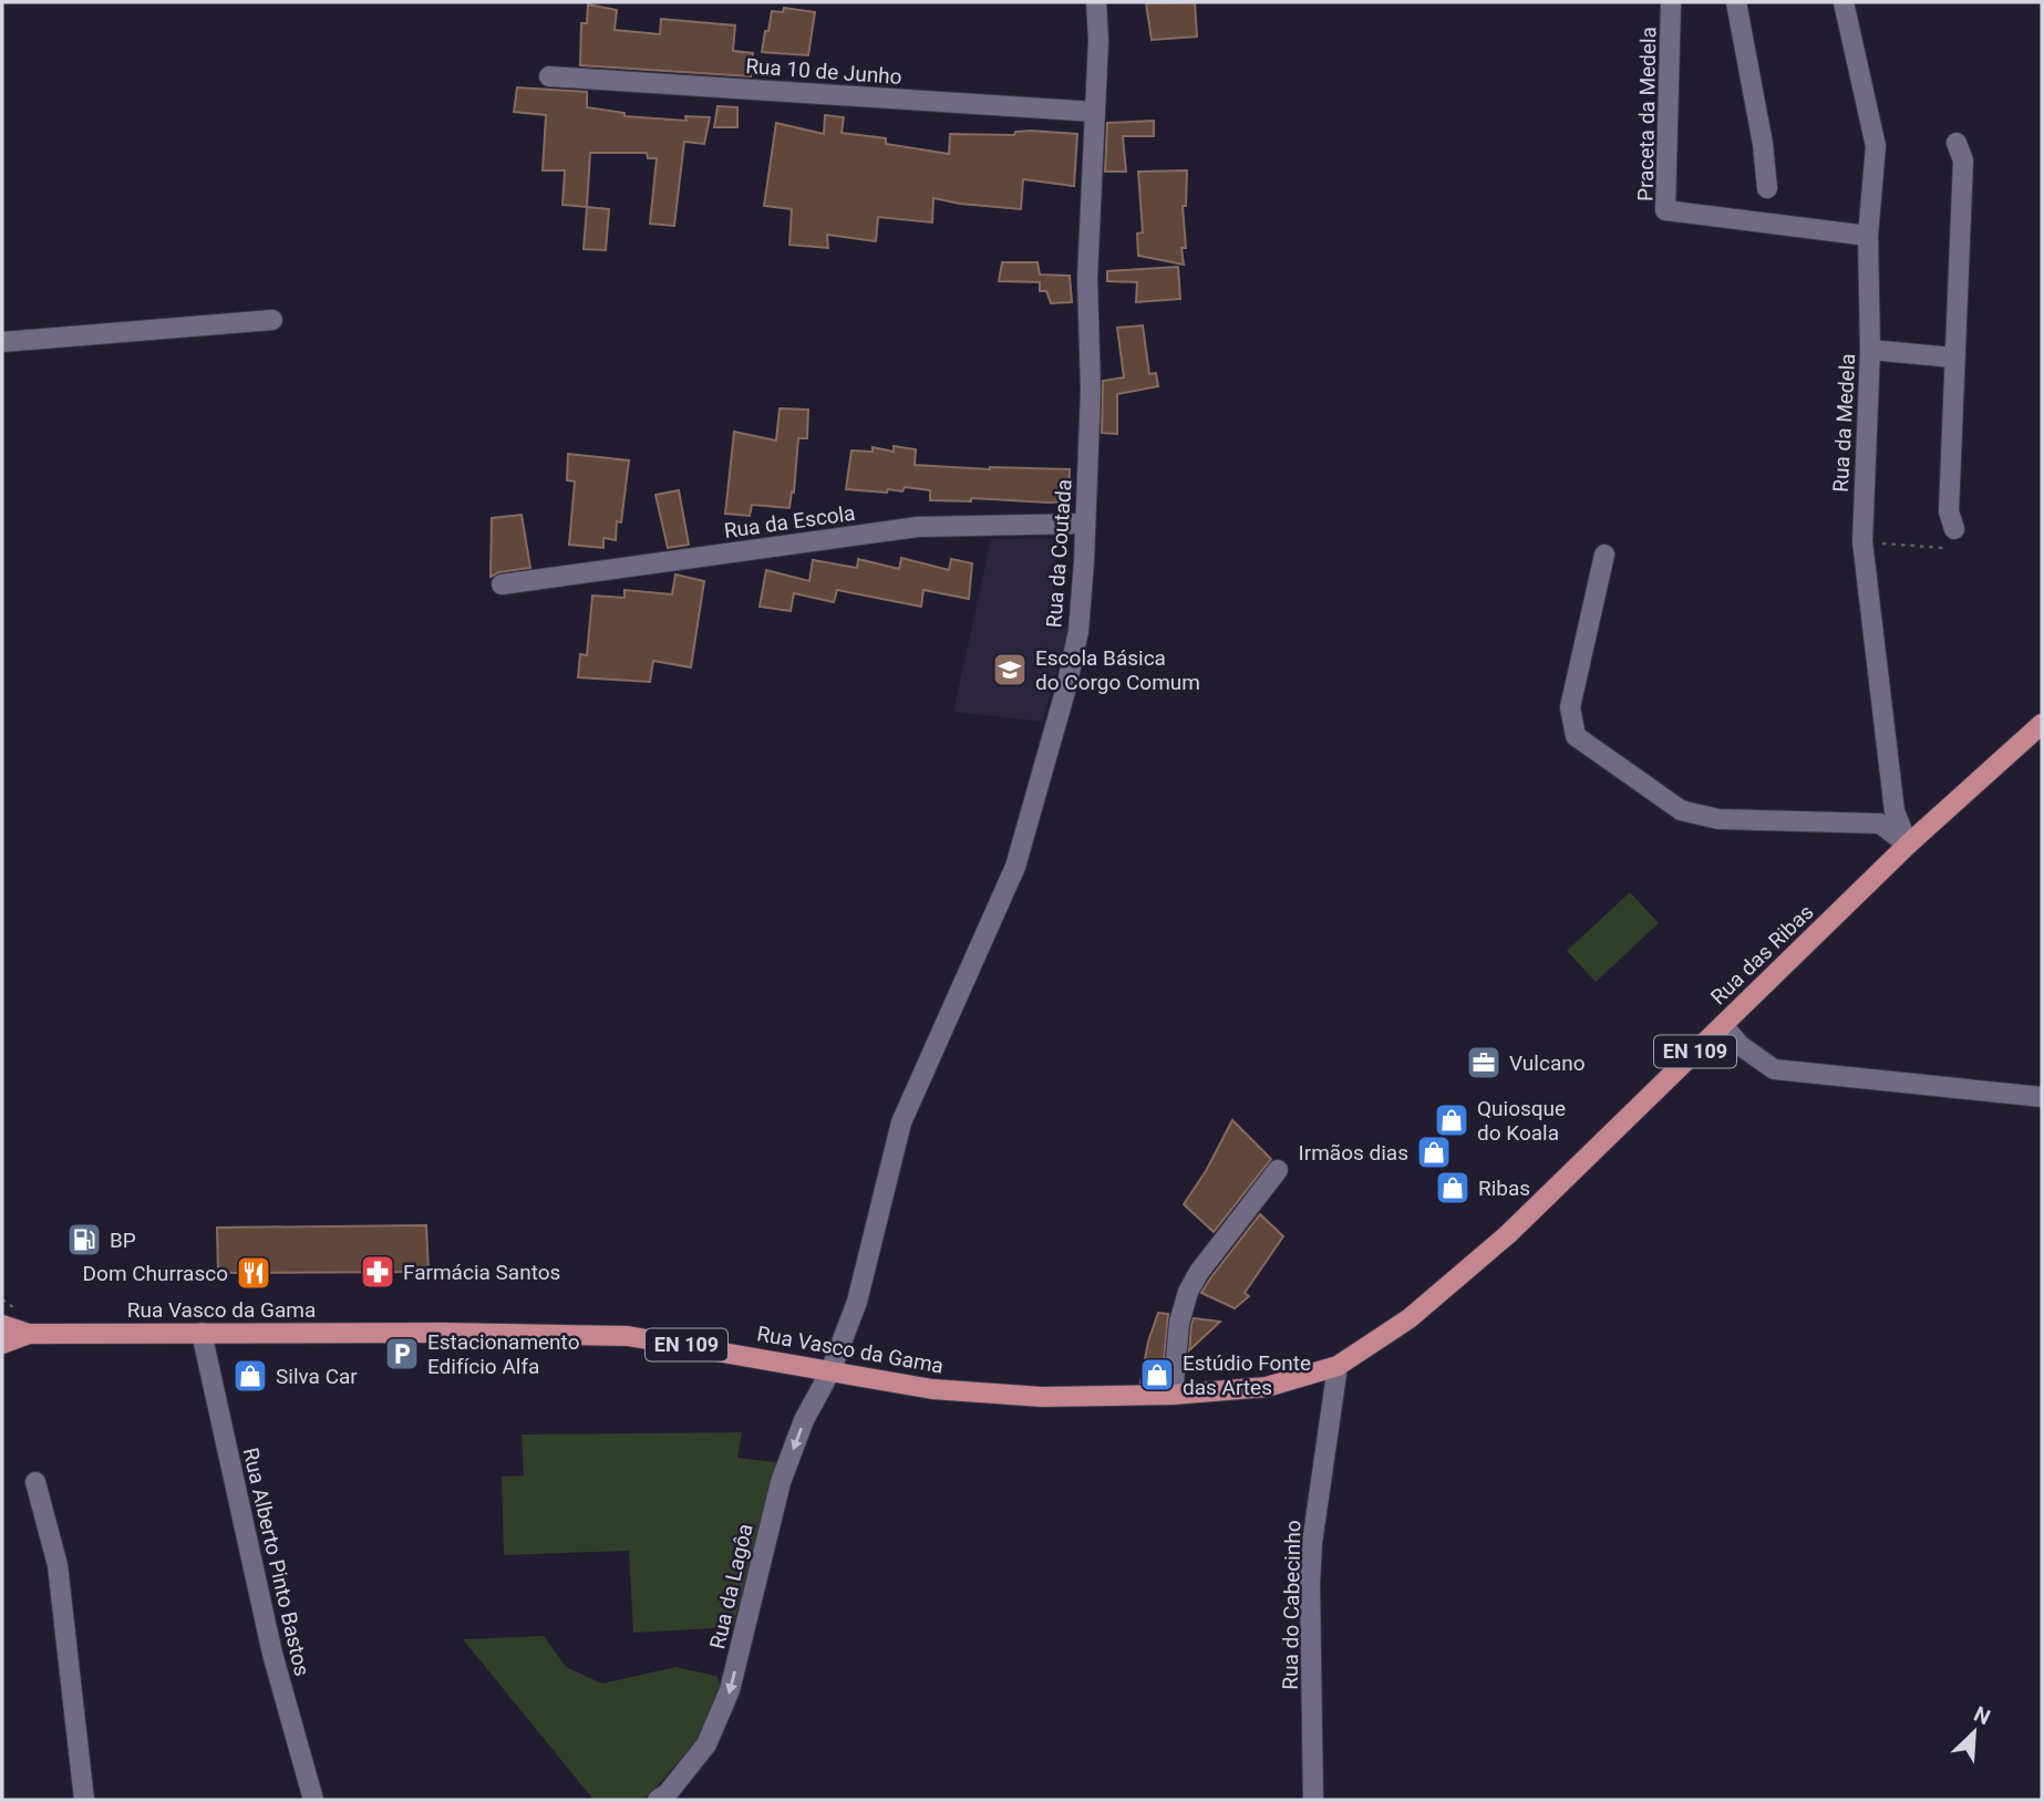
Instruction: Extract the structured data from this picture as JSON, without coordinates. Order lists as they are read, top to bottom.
{
  "streets": {
    "main road": ["Rua das Ribas", "EN 109", "Rua Vasco da Gama"],
    "street": [
      "Rua 10 de Junho",
      "Praceta da Medela",
      "Rua da Medela",
      "Rua da Escola",
      "Rua da Coutada",
      "Rua Alberto Pinto Bastos",
      "Rua da Lagôa",
      "Rua do Cabecinho"
    ]
  },
  "crossings": [
    ["Rua 10 de Junho", "Rua da Coutada"],
    ["Praceta da Medela", "Rua da Medela"],
    ["Rua da Medela", "Rua das Ribas"],
    ["Rua da Escola", "Rua da Coutada"],
    ["Rua da Coutada", "Rua Vasco da Gama"],
    ["Rua da Coutada", "Rua da Lagôa"],
    ["Rua das Ribas", "Rua Vasco da Gama"],
    ["Rua das Ribas", "Rua do Cabecinho"],
    ["Rua Vasco da Gama", "Rua Alberto Pinto Bastos"],
    ["Rua Vasco da Gama", "Rua da Lagôa"],
    ["Rua Vasco da Gama", "Rua do Cabecinho"]
  ],
  "one_way": ["Rua da Lagôa"],
  "places": {
    "school or university": ["Escola Básica do Corgo Comum"],
    "office": ["Vulcano"],
    "shop": [
      "Quiosque do Koala",
      "Irmãos dias",
      "Ribas",
      "Estúdio Fonte das Artes",
      "Silva Car"
    ],
    "fuel station": ["BP"],
    "pharmacy": ["Farmácia Santos"],
    "restaurant": ["Dom Churrasco"],
    "parking": ["Estacionamento Edifício Alfa"]
  },
  "north": "top right"
}
